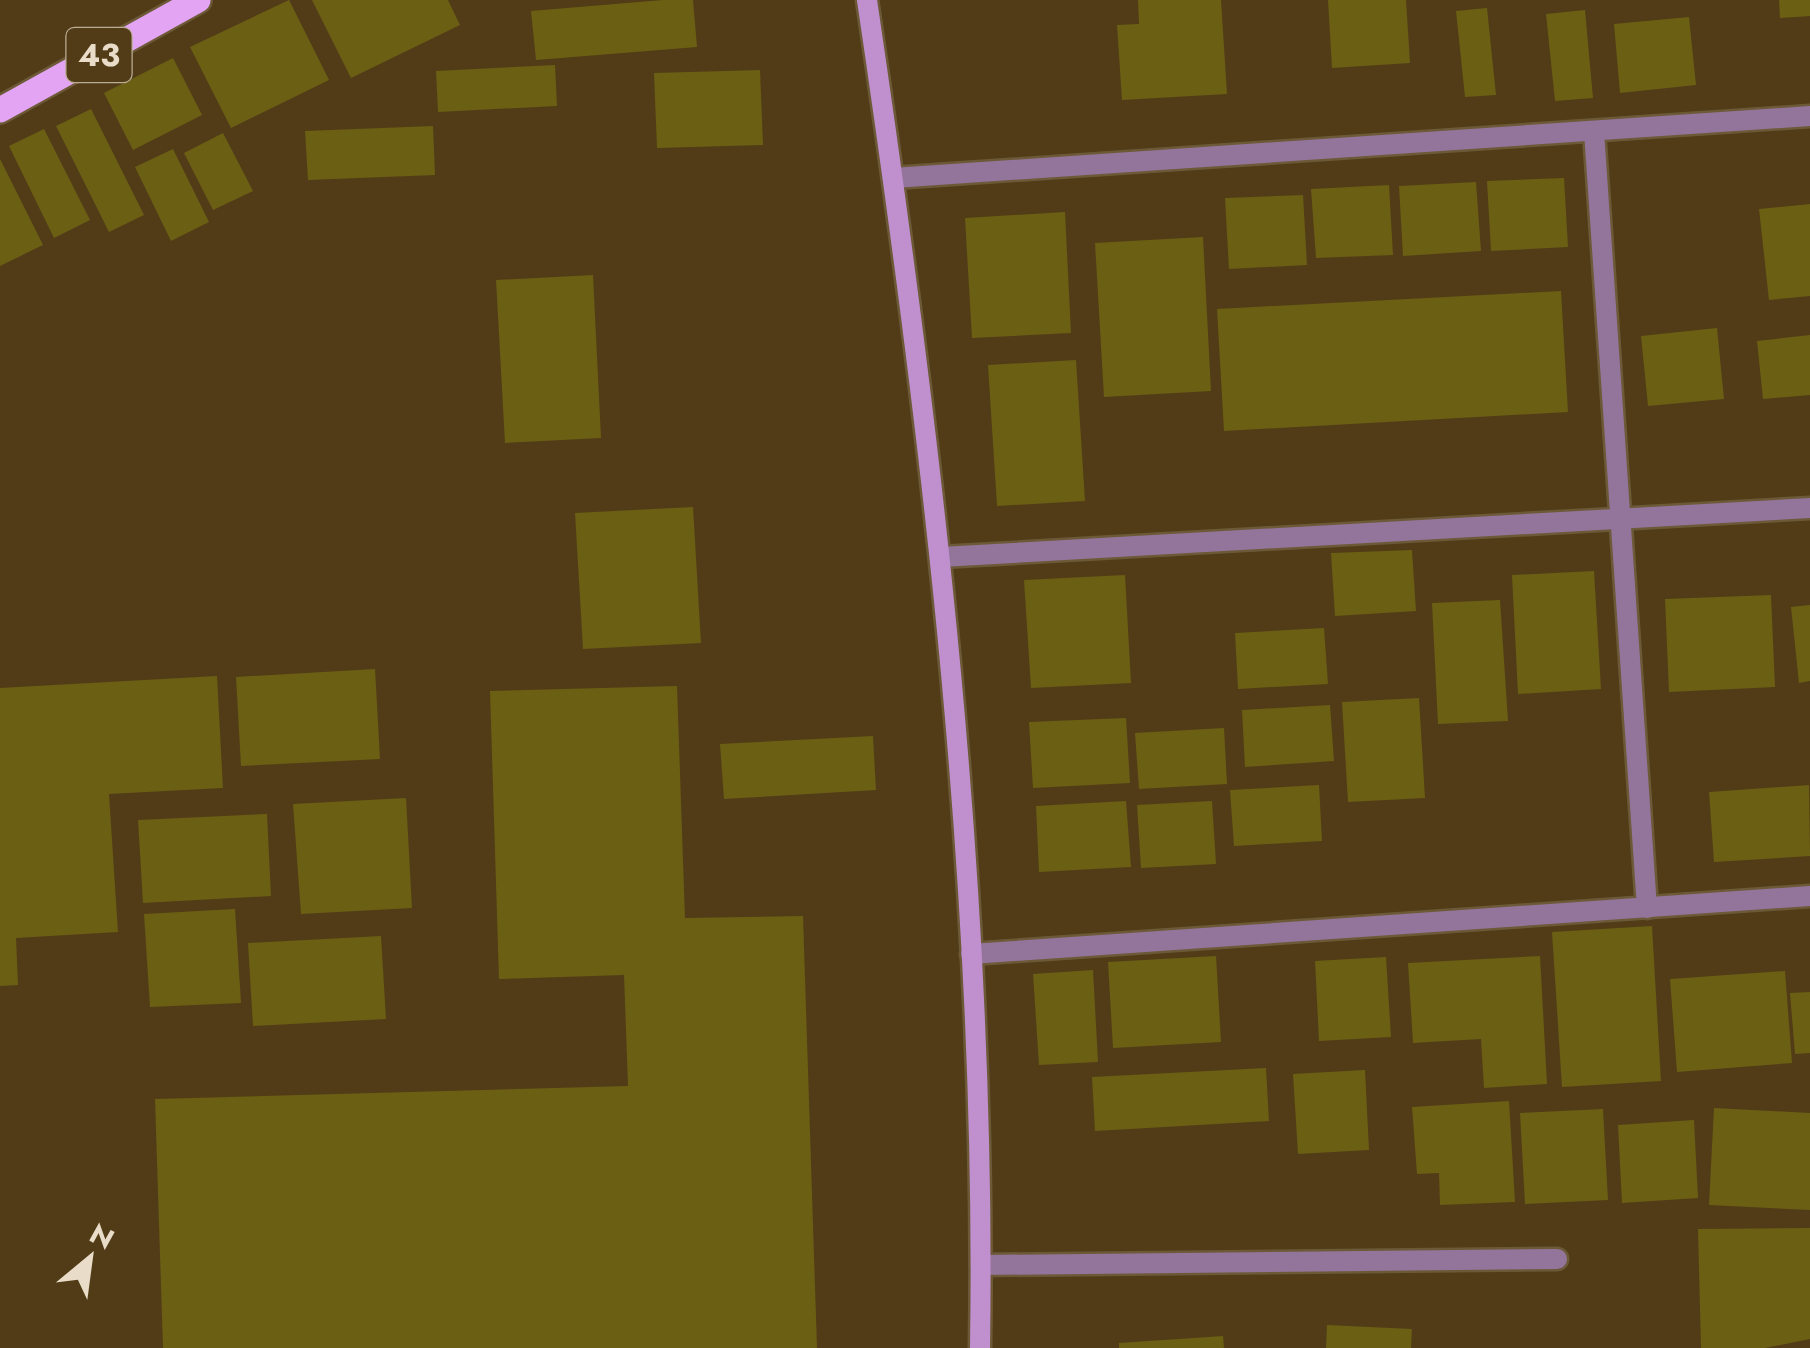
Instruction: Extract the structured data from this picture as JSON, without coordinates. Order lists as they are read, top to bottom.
{
  "streets": {
    "main road": ["43"]
  },
  "north": "top right"
}
